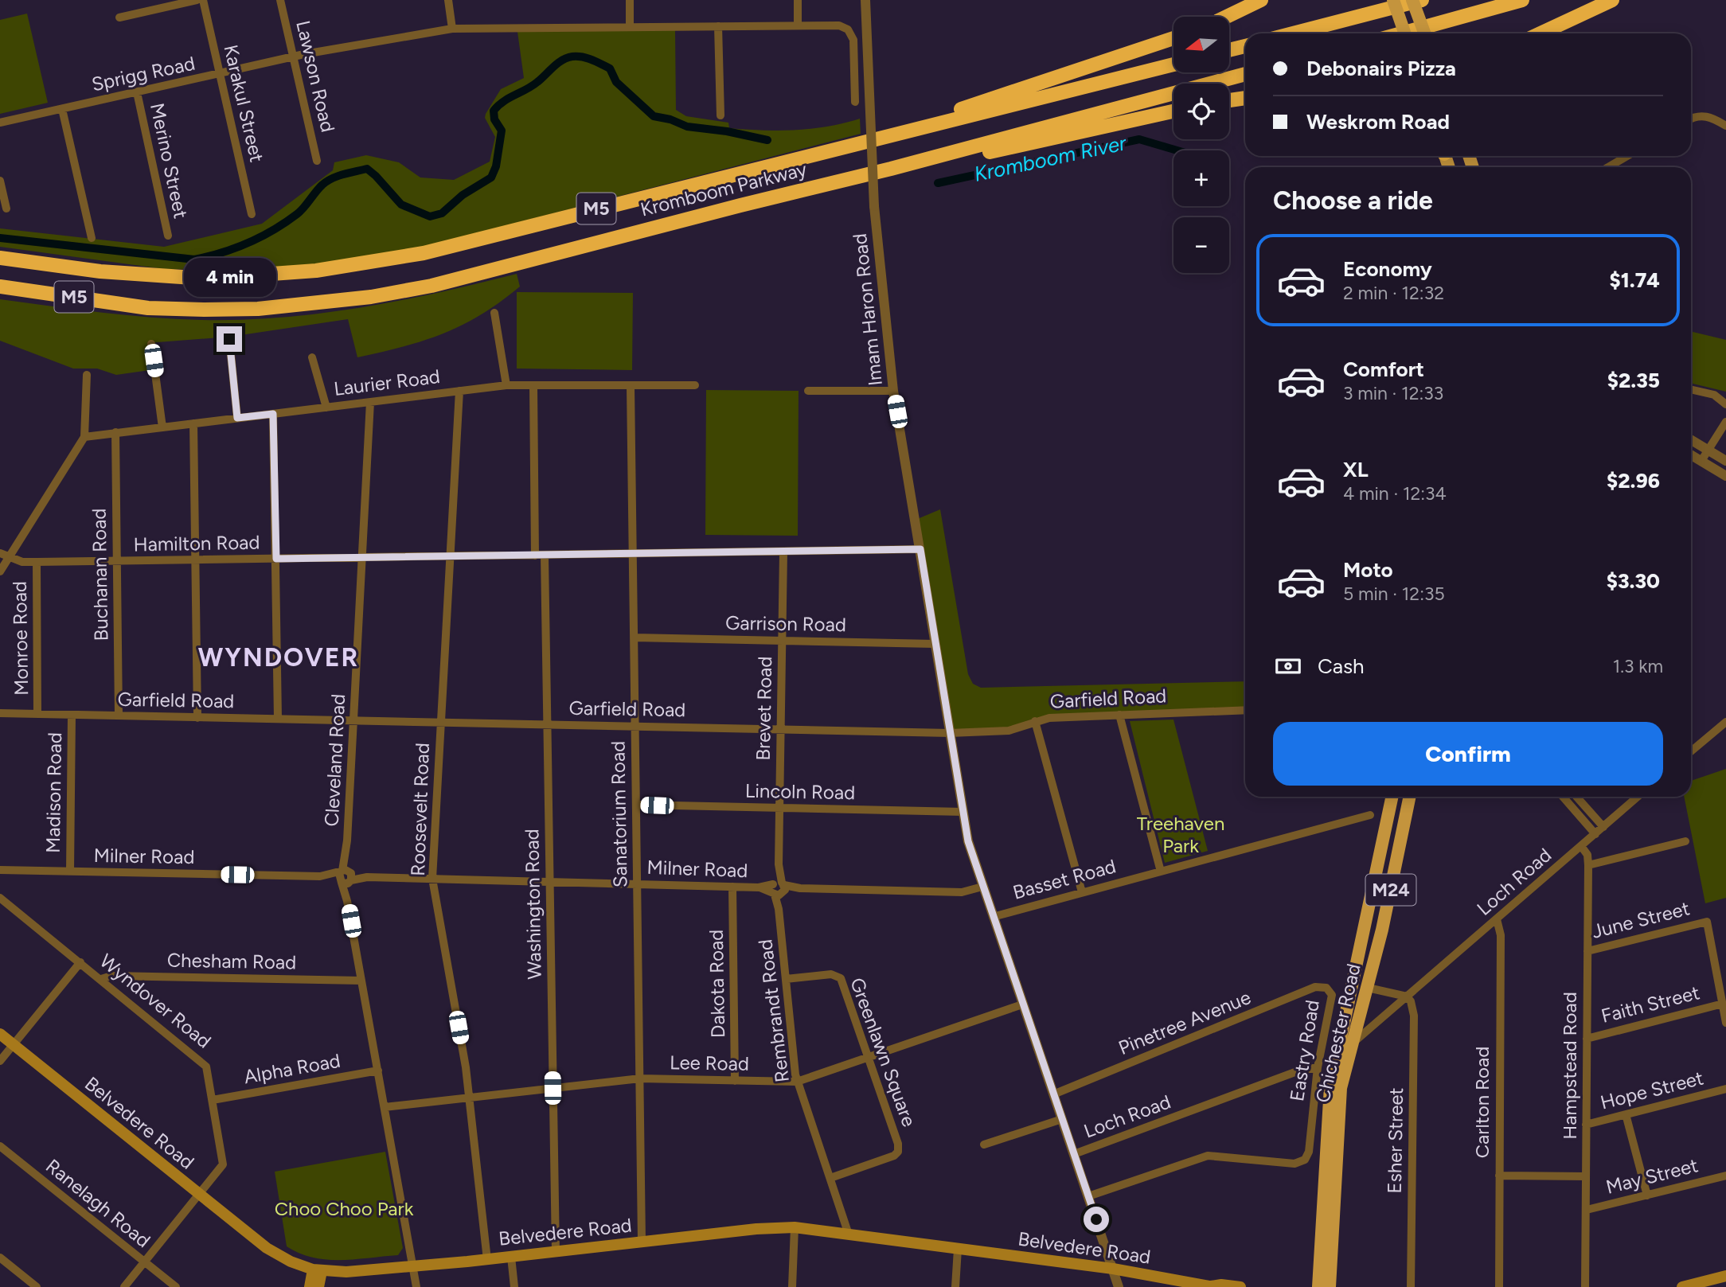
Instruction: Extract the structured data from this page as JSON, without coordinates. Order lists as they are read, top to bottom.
{
  "streets": {
    "highway": ["Kromboom Parkway", "M5"],
    "main road": ["M24", "Chichester Road", "Belvedere Road"],
    "street": [
      "Sprigg Road",
      "Lawson Road",
      "Karakul Street",
      "Merino Street",
      "Imam Haron Road",
      "Laurier Road",
      "Hamilton Road",
      "Buchanan Road",
      "Garrison Road",
      "Monroe Road",
      "Garfield Road",
      "Brevet Road",
      "Cleveland Road",
      "Lincoln Road",
      "Madison Road",
      "Roosevelt Road",
      "Sanatorium Road",
      "Milner Road",
      "Basset Road",
      "Loch Road",
      "Washington Road",
      "June Street",
      "Chesham Road",
      "Dakota Road",
      "Wyndover Road",
      "Faith Street",
      "Rembrandt Road",
      "Pinetree Avenue",
      "Eastry Road",
      "Greenlawn Square",
      "Lee Road",
      "Hampstead Road",
      "Alpha Road",
      "Hope Street",
      "Carlton Road",
      "Esher Street",
      "May Street",
      "Ranelagh Road"
    ]
  },
  "crossings": [
    ["Sprigg Road", "Lawson Road"],
    ["Sprigg Road", "Karakul Street"],
    ["Sprigg Road", "Merino Street"],
    ["Imam Haron Road", "Hamilton Road"],
    ["Imam Haron Road", "Garrison Road"],
    ["Imam Haron Road", "Garfield Road"],
    ["Imam Haron Road", "Lincoln Road"],
    ["Imam Haron Road", "Milner Road"],
    ["Imam Haron Road", "Basset Road"],
    ["Imam Haron Road", "Loch Road"],
    ["Imam Haron Road", "Pinetree Avenue"],
    ["Imam Haron Road", "Eastry Road"],
    ["Imam Haron Road", "Lee Road"],
    ["Imam Haron Road", "Belvedere Road"],
    ["Laurier Road", "Buchanan Road"],
    ["Laurier Road", "Cleveland Road"],
    ["Laurier Road", "Roosevelt Road"],
    ["Laurier Road", "Sanatorium Road"],
    ["Hamilton Road", "Buchanan Road"],
    ["Hamilton Road", "Monroe Road"],
    ["Hamilton Road", "Brevet Road"],
    ["Hamilton Road", "Cleveland Road"],
    ["Hamilton Road", "Roosevelt Road"],
    ["Hamilton Road", "Sanatorium Road"],
    ["Hamilton Road", "Washington Road"],
    ["Buchanan Road", "Garfield Road"],
    ["Garrison Road", "Brevet Road"],
    ["Garrison Road", "Sanatorium Road"],
    ["Monroe Road", "Garfield Road"],
    ["Garfield Road", "Brevet Road"],
    ["Garfield Road", "Cleveland Road"],
    ["Garfield Road", "Madison Road"],
    ["Garfield Road", "Roosevelt Road"],
    ["Garfield Road", "Sanatorium Road"],
    ["Garfield Road", "Washington Road"],
    ["Brevet Road", "Lincoln Road"],
    ["Brevet Road", "Milner Road"],
    ["Brevet Road", "Rembrandt Road"],
    ["Cleveland Road", "Milner Road"],
    ["Cleveland Road", "Chesham Road"],
    ["Cleveland Road", "Lee Road"],
    ["Cleveland Road", "Alpha Road"],
    ["Cleveland Road", "Belvedere Road"],
    ["Lincoln Road", "Sanatorium Road"],
    ["Madison Road", "Milner Road"],
    ["Roosevelt Road", "Milner Road"],
    ["Roosevelt Road", "Lee Road"],
    ["Roosevelt Road", "Belvedere Road"],
    ["Sanatorium Road", "Milner Road"],
    ["Sanatorium Road", "Lee Road"],
    ["Sanatorium Road", "Belvedere Road"],
    ["Milner Road", "Washington Road"],
    ["Milner Road", "Dakota Road"],
    ["Milner Road", "Rembrandt Road"],
    ["Loch Road", "Chichester Road"],
    ["Loch Road", "Eastry Road"],
    ["Loch Road", "Hampstead Road"],
    ["Loch Road", "Carlton Road"],
    ["Loch Road", "Esher Street"],
    ["Washington Road", "Lee Road"],
    ["Washington Road", "Belvedere Road"],
    ["June Street", "Faith Street"],
    ["June Street", "Hampstead Road"],
    ["Chesham Road", "Wyndover Road"],
    ["Dakota Road", "Lee Road"],
    ["Wyndover Road", "Alpha Road"],
    ["Wyndover Road", "Belvedere Road"],
    ["Wyndover Road", "Ranelagh Road"],
    ["Faith Street", "Hampstead Road"],
    ["Rembrandt Road", "Greenlawn Square"],
    ["Rembrandt Road", "Lee Road"],
    ["Rembrandt Road", "Belvedere Road"],
    ["Pinetree Avenue", "Eastry Road"],
    ["Greenlawn Square", "Lee Road"],
    ["Hampstead Road", "Hope Street"],
    ["Hampstead Road", "May Street"]
  ],
  "districts": ["WYNDOVER"],
  "water": ["Kromboom River"],
  "parks": ["Treehaven Park", "Choo Choo Park"],
  "north": "left",
  "page": {
    "map_buttons": ["+", "−"],
    "banner": ["Debonairs Pizza", "Weskrom Road"],
    "heading": "Choose a ride",
    "list": [
      {
        "name": "Economy",
        "note": "2 min · 12:32",
        "value": "$1.74"
      },
      {
        "name": "Comfort",
        "note": "3 min · 12:33",
        "value": "$2.35"
      },
      {
        "name": "XL",
        "note": "4 min · 12:34",
        "value": "$2.96"
      },
      {
        "name": "Moto",
        "note": "5 min · 12:35",
        "value": "$3.30"
      }
    ],
    "bubble": "4 min",
    "pay": ["Cash", "1.3 km"],
    "buttons": "Confirm"
  }
}
